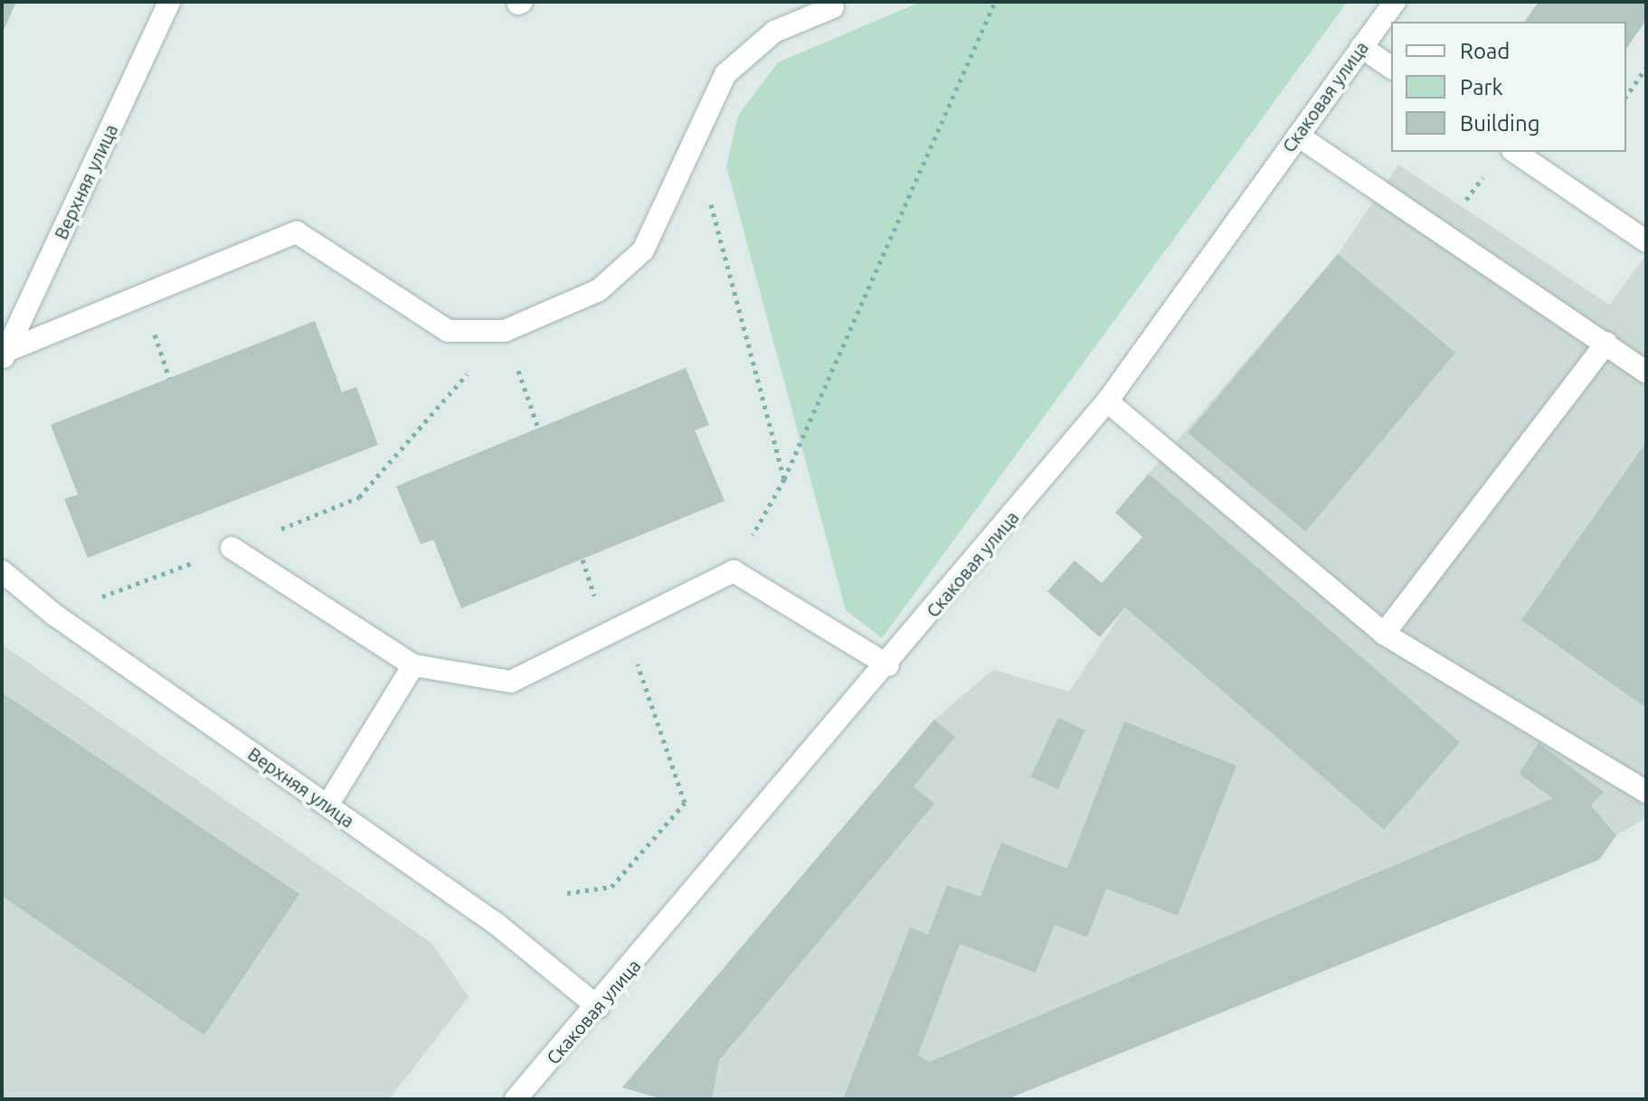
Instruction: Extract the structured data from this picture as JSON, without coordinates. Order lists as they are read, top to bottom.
{
  "streets": {
    "street": ["Скаковая улица", "Верхняя улица"]
  },
  "crossings": [
    ["Скаковая улица", "Верхняя улица"]
  ],
  "legend": ["Road", "Park", "Building"]
}
